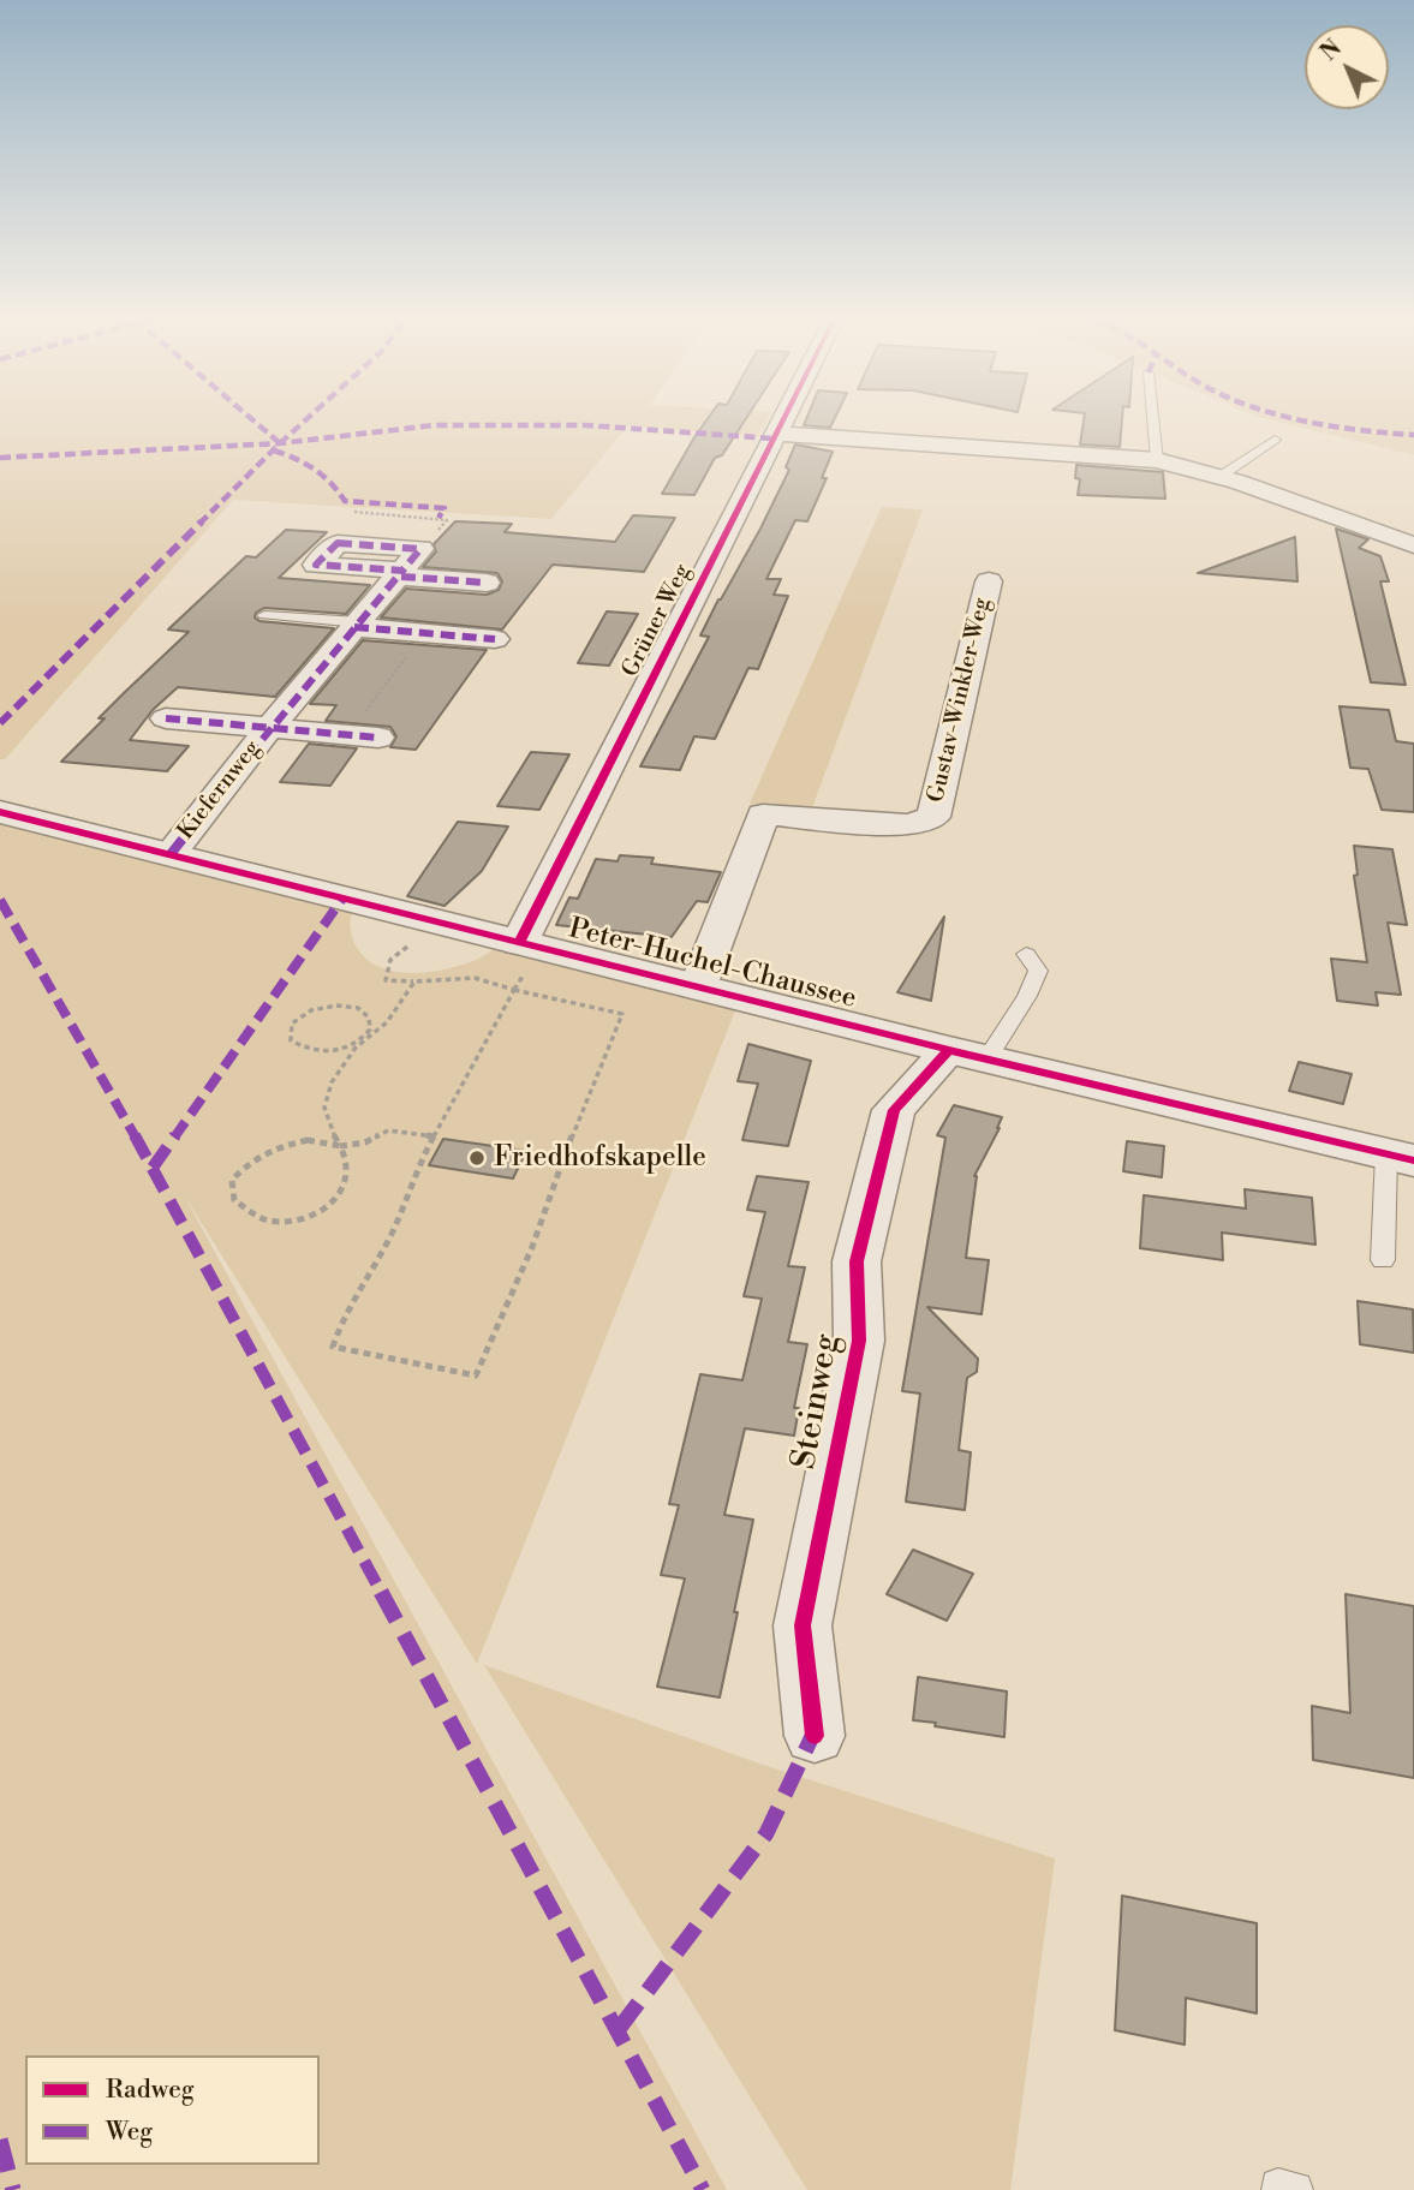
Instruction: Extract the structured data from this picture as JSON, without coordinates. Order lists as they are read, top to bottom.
{
  "streets": {
    "street": [
      "Grüner Weg",
      "Gustav-Winkler-Weg",
      "Kiefernweg",
      "Peter-Huchel-Chaussee",
      "Steinweg"
    ]
  },
  "crossings": [
    ["Grüner Weg", "Peter-Huchel-Chaussee"],
    ["Gustav-Winkler-Weg", "Peter-Huchel-Chaussee"],
    ["Kiefernweg", "Peter-Huchel-Chaussee"],
    ["Peter-Huchel-Chaussee", "Steinweg"]
  ],
  "places": ["Friedhofskapelle"],
  "legend": ["Radweg", "Weg"],
  "north": "top left"
}
